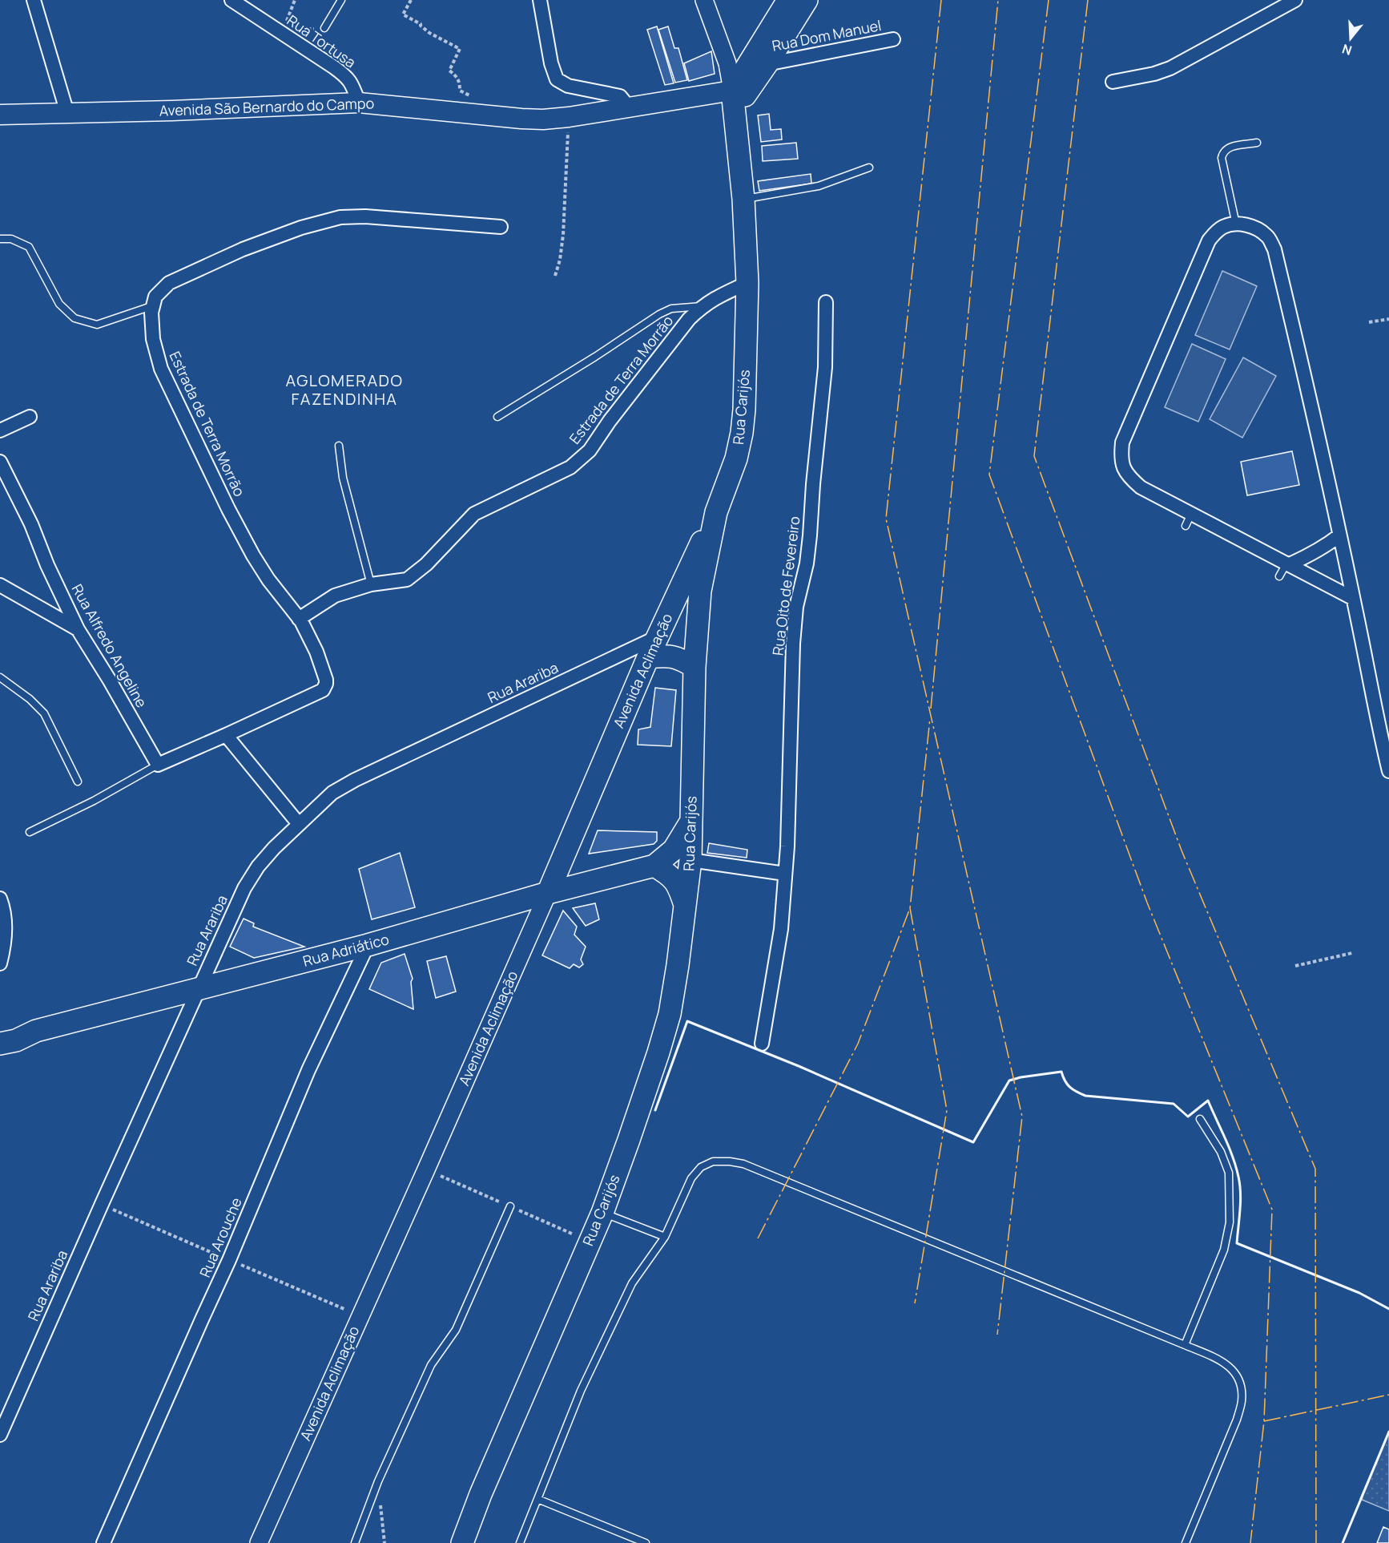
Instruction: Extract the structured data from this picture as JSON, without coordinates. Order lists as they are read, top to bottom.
{
  "streets": {
    "main road": [
      "Avenida São Bernardo do Campo",
      "Rua Carijós",
      "Avenida Aclimação",
      "Rua Adriático"
    ],
    "street": [
      "Rua Dom Manuel",
      "Rua Tortusa",
      "Estrada de Terra Morrão",
      "Rua Oito de Fevereiro",
      "Rua Alfredo Angeline",
      "Rua Arariba",
      "Rua Arouche"
    ]
  },
  "crossings": [
    ["Rua Tortusa", "Avenida São Bernardo do Campo"],
    ["Avenida São Bernardo do Campo", "Rua Carijós"],
    ["Estrada de Terra Morrão", "Rua Carijós"],
    ["Rua Carijós", "Avenida Aclimação"],
    ["Rua Carijós", "Rua Adriático"],
    ["Avenida Aclimação", "Rua Arariba"],
    ["Avenida Aclimação", "Rua Adriático"],
    ["Rua Arariba", "Rua Adriático"],
    ["Rua Adriático", "Rua Arouche"]
  ],
  "districts": ["AGLOMERADO FAZENDINHA"],
  "north": "bottom"
}
